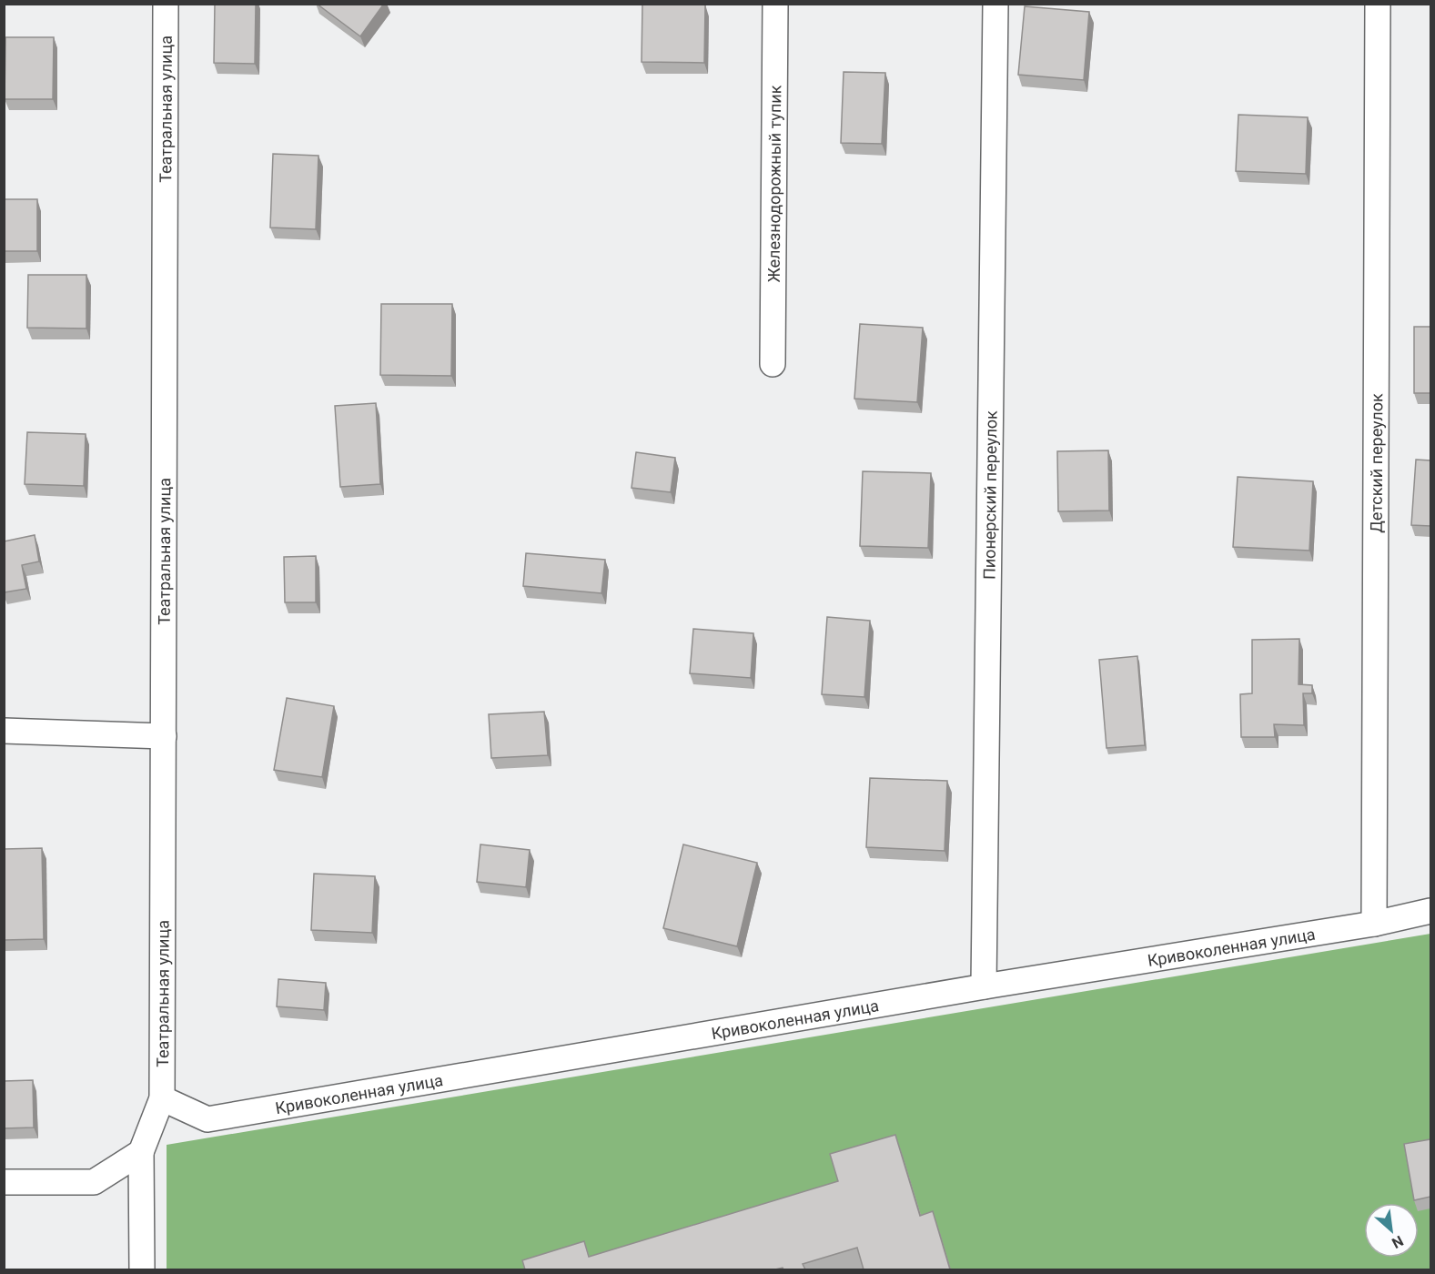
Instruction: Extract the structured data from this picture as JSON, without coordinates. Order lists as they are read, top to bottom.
{
  "streets": {
    "street": [
      "Театральная улица",
      "Железнодорожный тупик",
      "Детский переулок",
      "Пионерский переулок",
      "Кривоколенная улица"
    ]
  },
  "crossings": [
    ["Театральная улица", "Кривоколенная улица"],
    ["Детский переулок", "Кривоколенная улица"],
    ["Пионерский переулок", "Кривоколенная улица"]
  ],
  "north": "bottom right"
}
